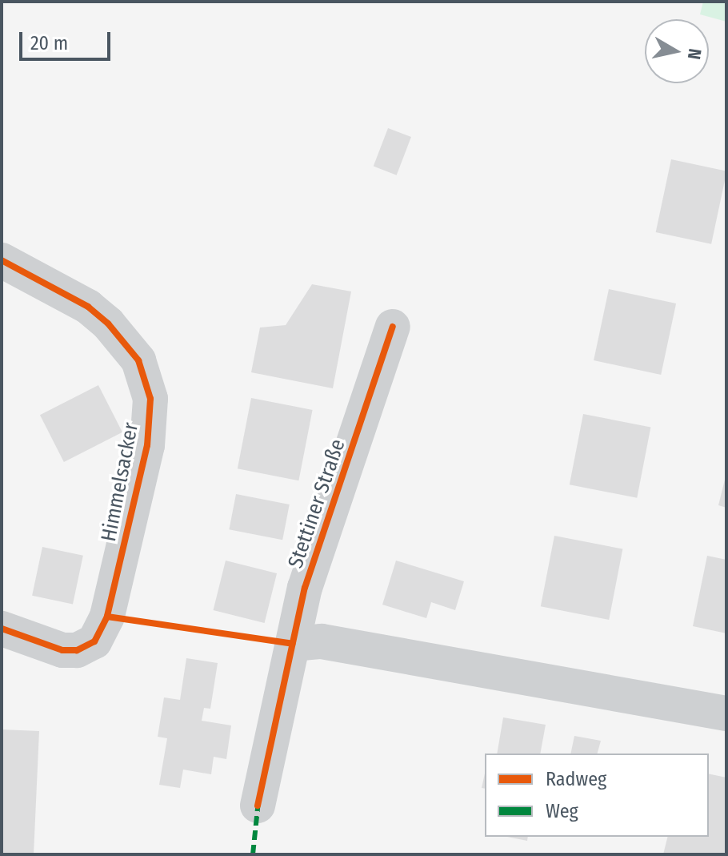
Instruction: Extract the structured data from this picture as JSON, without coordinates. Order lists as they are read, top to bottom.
{
  "streets": {
    "street": ["Himmelsacker", "Stettiner Straße"]
  },
  "legend": ["Radweg", "Weg"],
  "scale_bar": "20 m",
  "north": "right"
}
